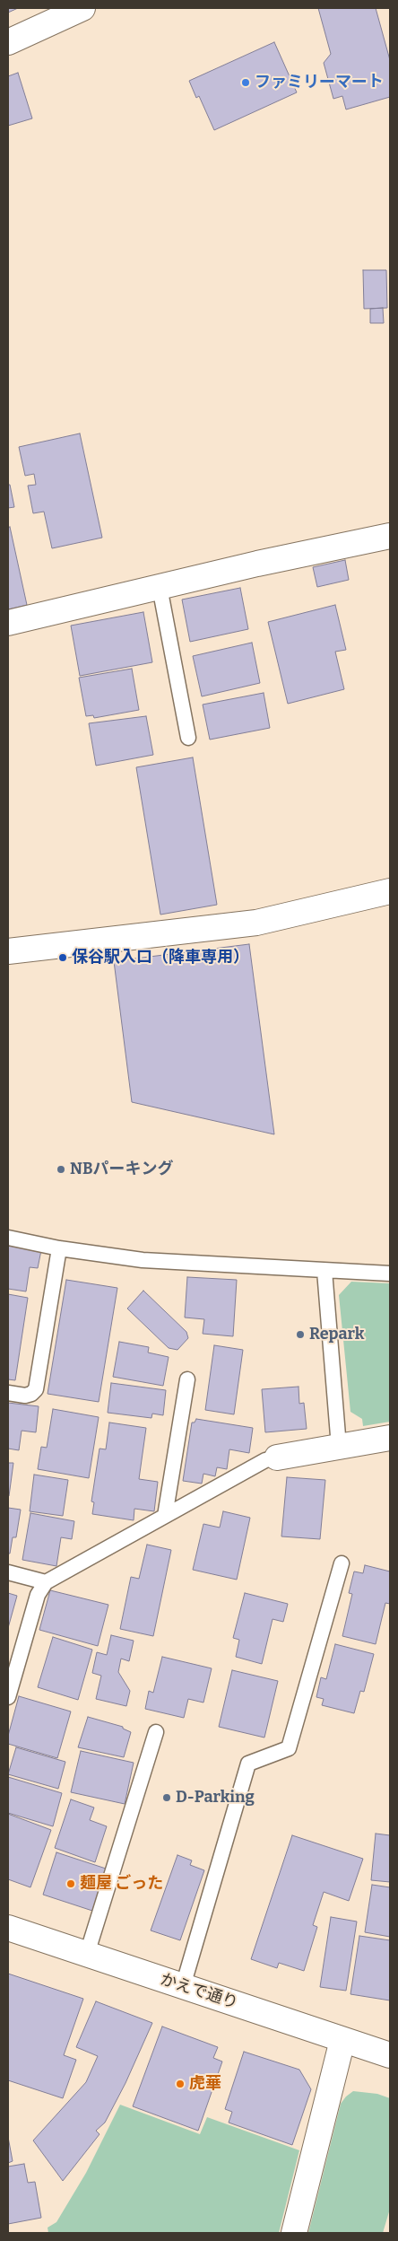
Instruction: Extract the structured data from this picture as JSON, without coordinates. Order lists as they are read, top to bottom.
{
  "streets": {
    "street": ["かえで通り"]
  },
  "places": [
    "ファミリーマート",
    "保谷駅入口（降車専用）",
    "NBパーキング",
    "Repark",
    "D-Parking",
    "麺屋 ごった",
    "虎華"
  ]
}
